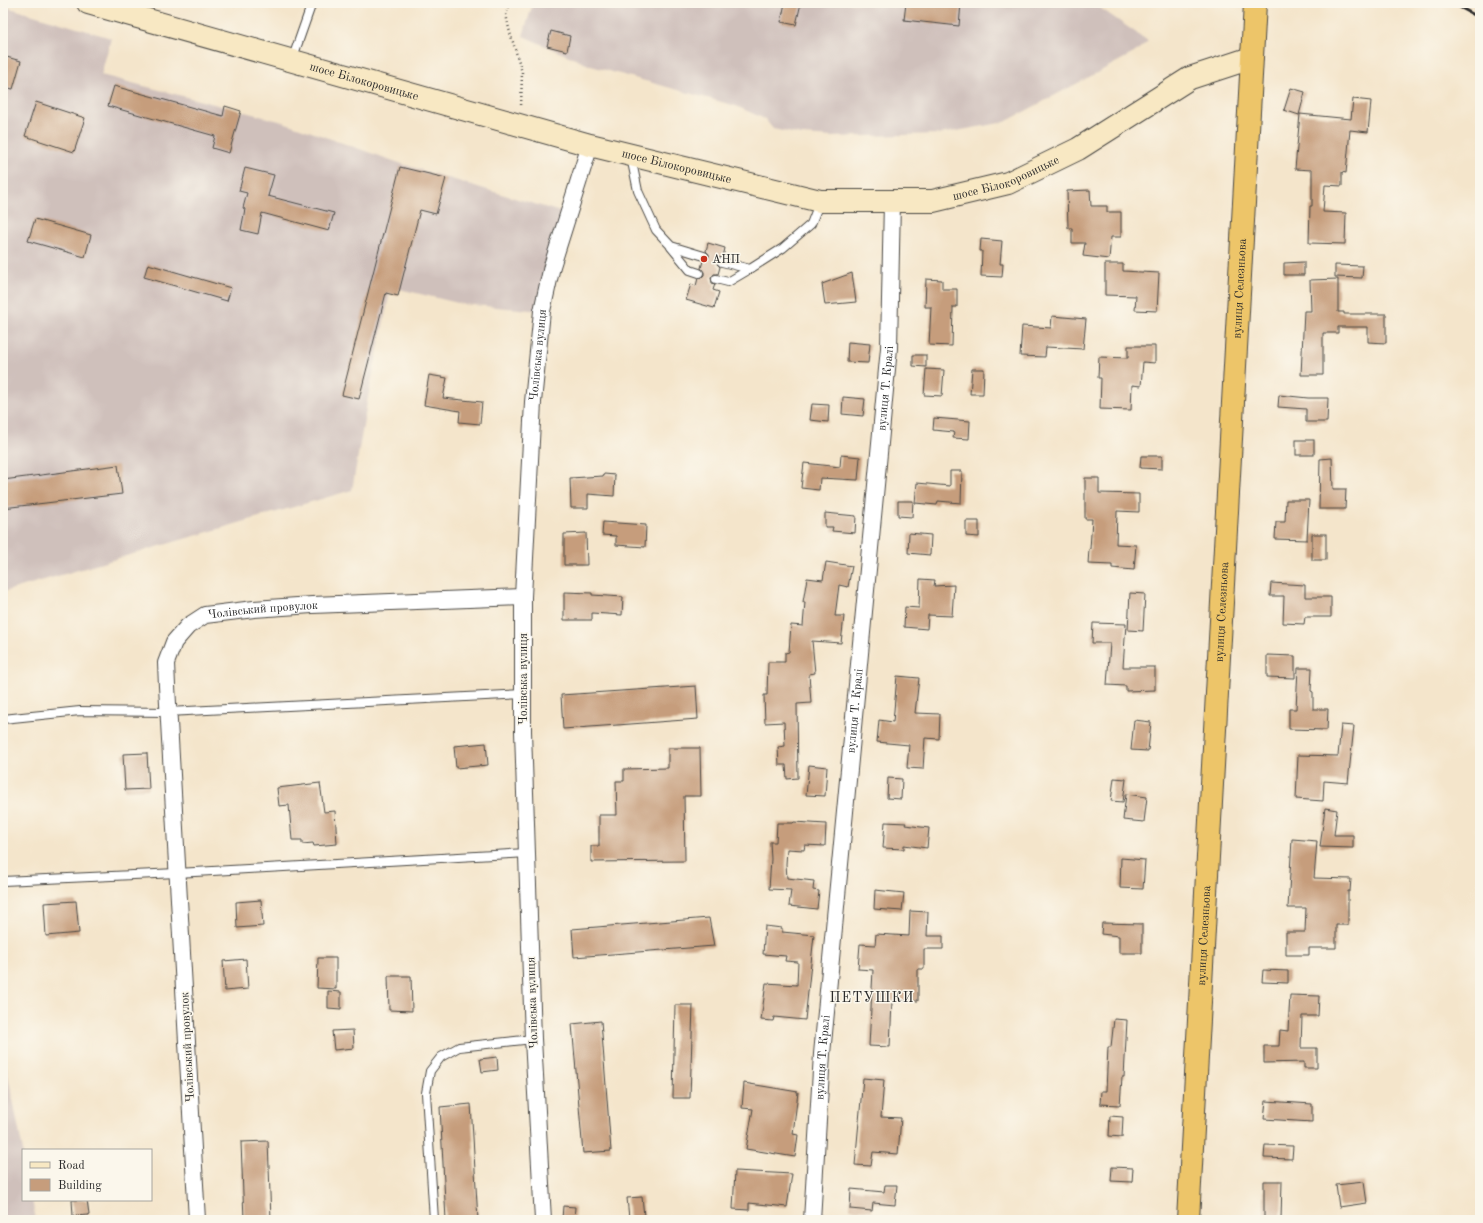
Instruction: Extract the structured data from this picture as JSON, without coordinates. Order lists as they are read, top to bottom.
{
  "streets": {
    "highway": ["вулиця Селезньова"],
    "main road": ["шосе Білокоровицьке"],
    "street": ["Чолівська вулиця", "вулиця Т. Кралі", "Чолівський провулок"]
  },
  "crossings": [
    ["шосе Білокоровицьке", "вулиця Селезньова"],
    ["шосе Білокоровицьке", "Чолівська вулиця"],
    ["шосе Білокоровицьке", "вулиця Т. Кралі"],
    ["Чолівська вулиця", "Чолівський провулок"]
  ],
  "districts": ["ПЕТУШКИ"],
  "places": ["АНП"],
  "legend": ["Road", "Building"]
}
